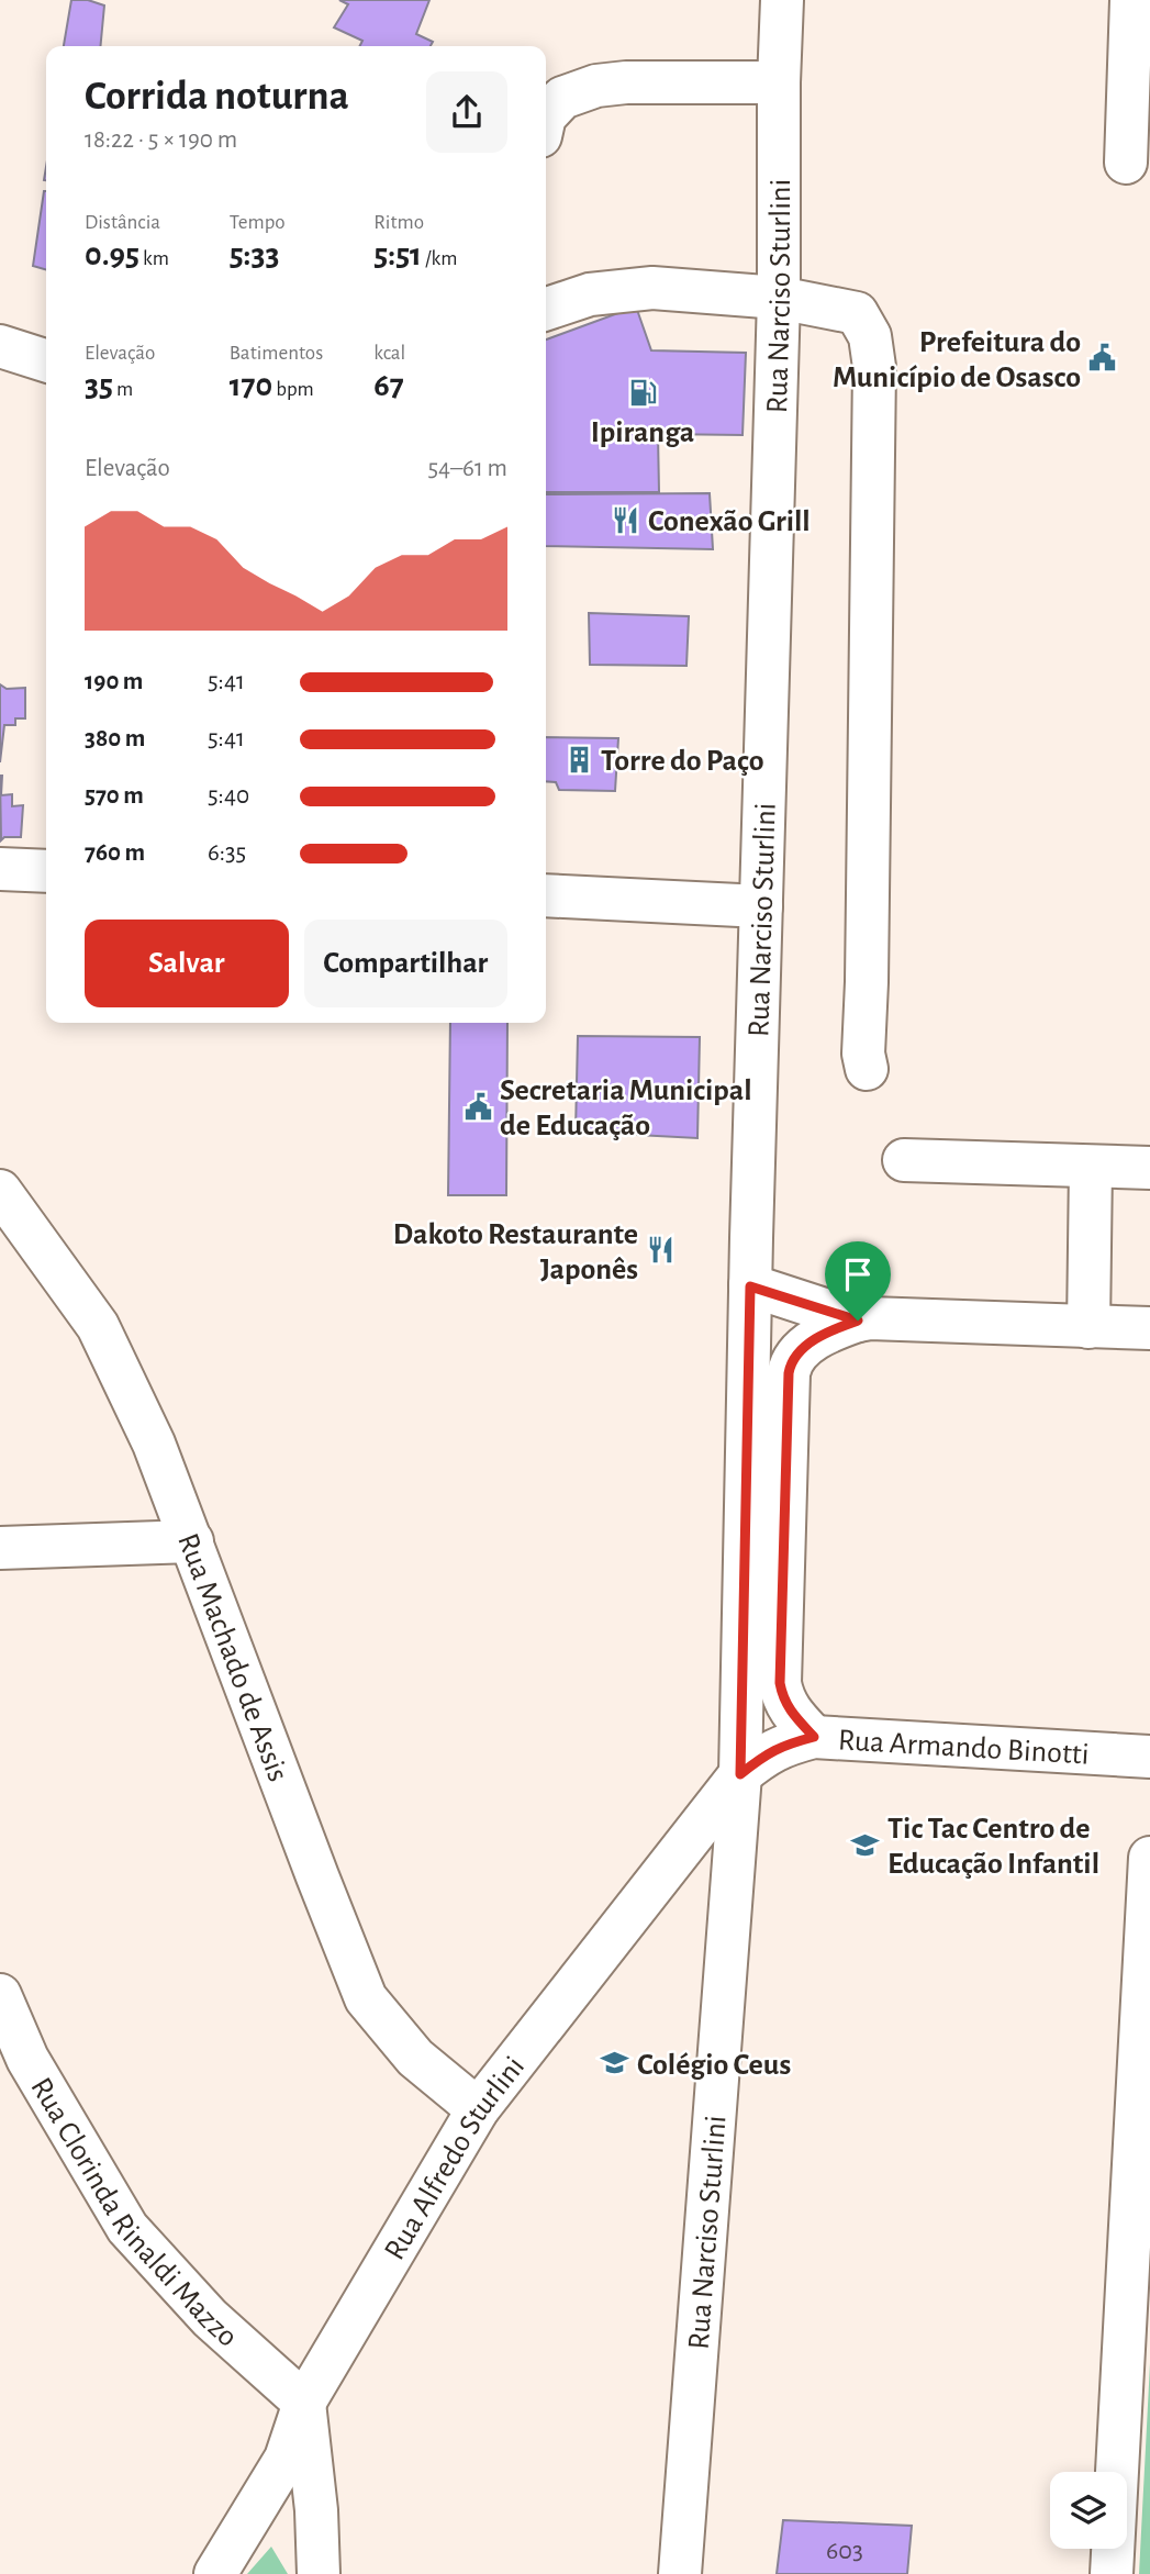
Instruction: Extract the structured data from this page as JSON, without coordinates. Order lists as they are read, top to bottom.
{
  "streets": {
    "street": [
      "Rua Narciso Sturlini",
      "Rua Machado de Assis",
      "Rua Armando Binotti",
      "Rua Alfredo Sturlini",
      "Rua Clorinda Rinaldi Mazzo"
    ]
  },
  "crossings": [
    ["Rua Narciso Sturlini", "Rua Armando Binotti"],
    ["Rua Narciso Sturlini", "Rua Alfredo Sturlini"],
    ["Rua Machado de Assis", "Rua Alfredo Sturlini"],
    ["Rua Armando Binotti", "Rua Alfredo Sturlini"],
    ["Rua Alfredo Sturlini", "Rua Clorinda Rinaldi Mazzo"]
  ],
  "places": {
    "public building": ["Prefeitura do Município de Osasco", "Secretaria Municipal de Educação"],
    "fuel station": ["Ipiranga"],
    "restaurant": ["Conexão Grill", "Dakoto Restaurante Japonês"],
    "building": ["Torre do Paço"],
    "school or university": ["Tic Tac Centro de Educação Infantil", "Colégio Ceus"]
  },
  "house_numbers": ["603"],
  "page": {
    "heading": ["Corrida noturna", "18:22 · 5 × 190 m"],
    "stats": [
      ["Distância", "0.95 km"],
      ["Tempo", "5:33"],
      ["Ritmo", "5:51 /km"],
      ["Elevação", "35 m"],
      ["Batimentos", "170 bpm"],
      ["kcal", "67"]
    ],
    "chart": ["Elevação", "54–61 m"],
    "list": [
      {
        "name": "190 m",
        "note": "5:41"
      },
      {
        "name": "380 m",
        "note": "5:41"
      },
      {
        "name": "570 m",
        "note": "5:40"
      },
      {
        "name": "760 m",
        "note": "6:35"
      }
    ],
    "buttons": ["Salvar", "Compartilhar"]
  }
}
